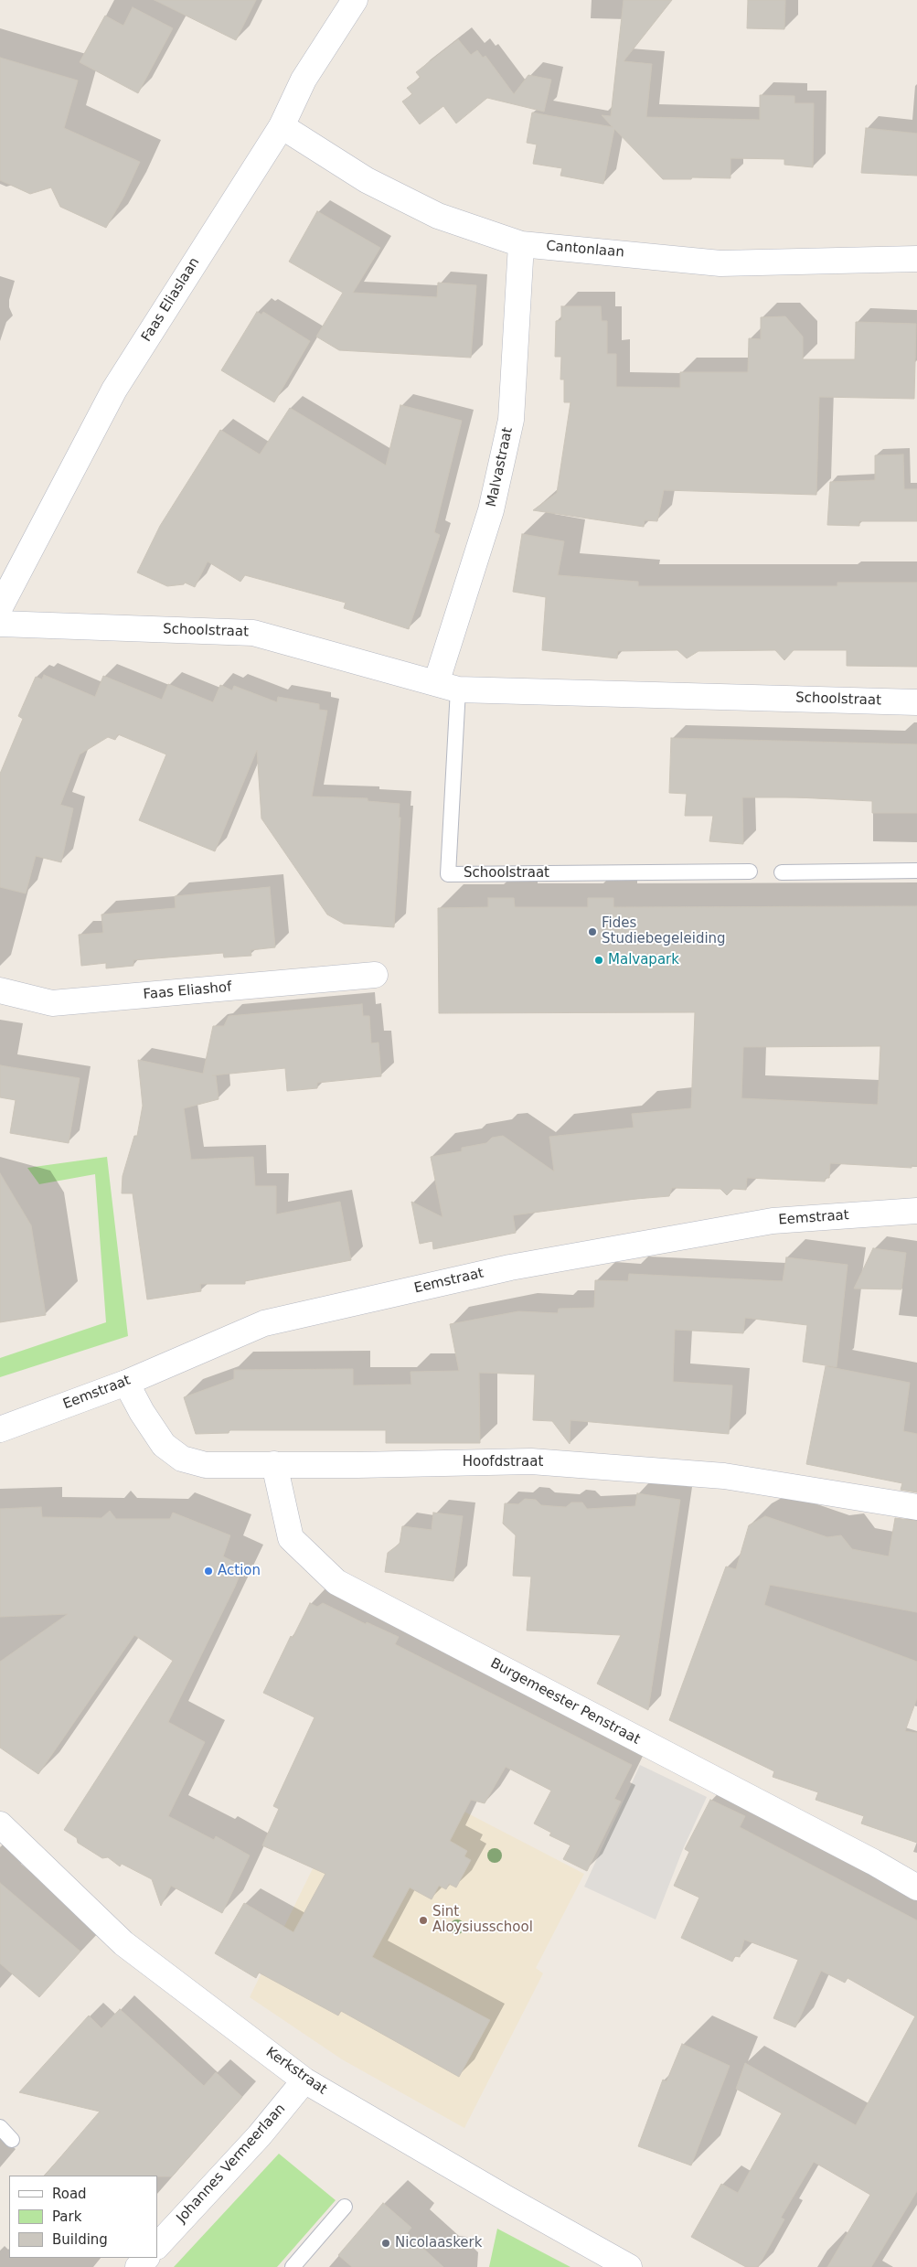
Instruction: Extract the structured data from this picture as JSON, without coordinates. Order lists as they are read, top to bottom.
{
  "streets": {
    "street": [
      "Cantonlaan",
      "Faas Eliaslaan",
      "Malvastraat",
      "Schoolstraat",
      "Faas Eliashof",
      "Eemstraat",
      "Hoofdstraat",
      "Burgemeester Penstraat",
      "Kerkstraat",
      "Johannes Vermeerlaan"
    ]
  },
  "crossings": [
    ["Cantonlaan", "Faas Eliaslaan"],
    ["Cantonlaan", "Malvastraat"],
    ["Malvastraat", "Schoolstraat"],
    ["Eemstraat", "Hoofdstraat"],
    ["Hoofdstraat", "Burgemeester Penstraat"],
    ["Kerkstraat", "Johannes Vermeerlaan"]
  ],
  "places": [
    "Fides Studiebegeleiding",
    "Malvapark",
    "Action",
    "Sint Aloysiusschool",
    "Nicolaaskerk"
  ],
  "legend": ["Road", "Park", "Building"]
}
